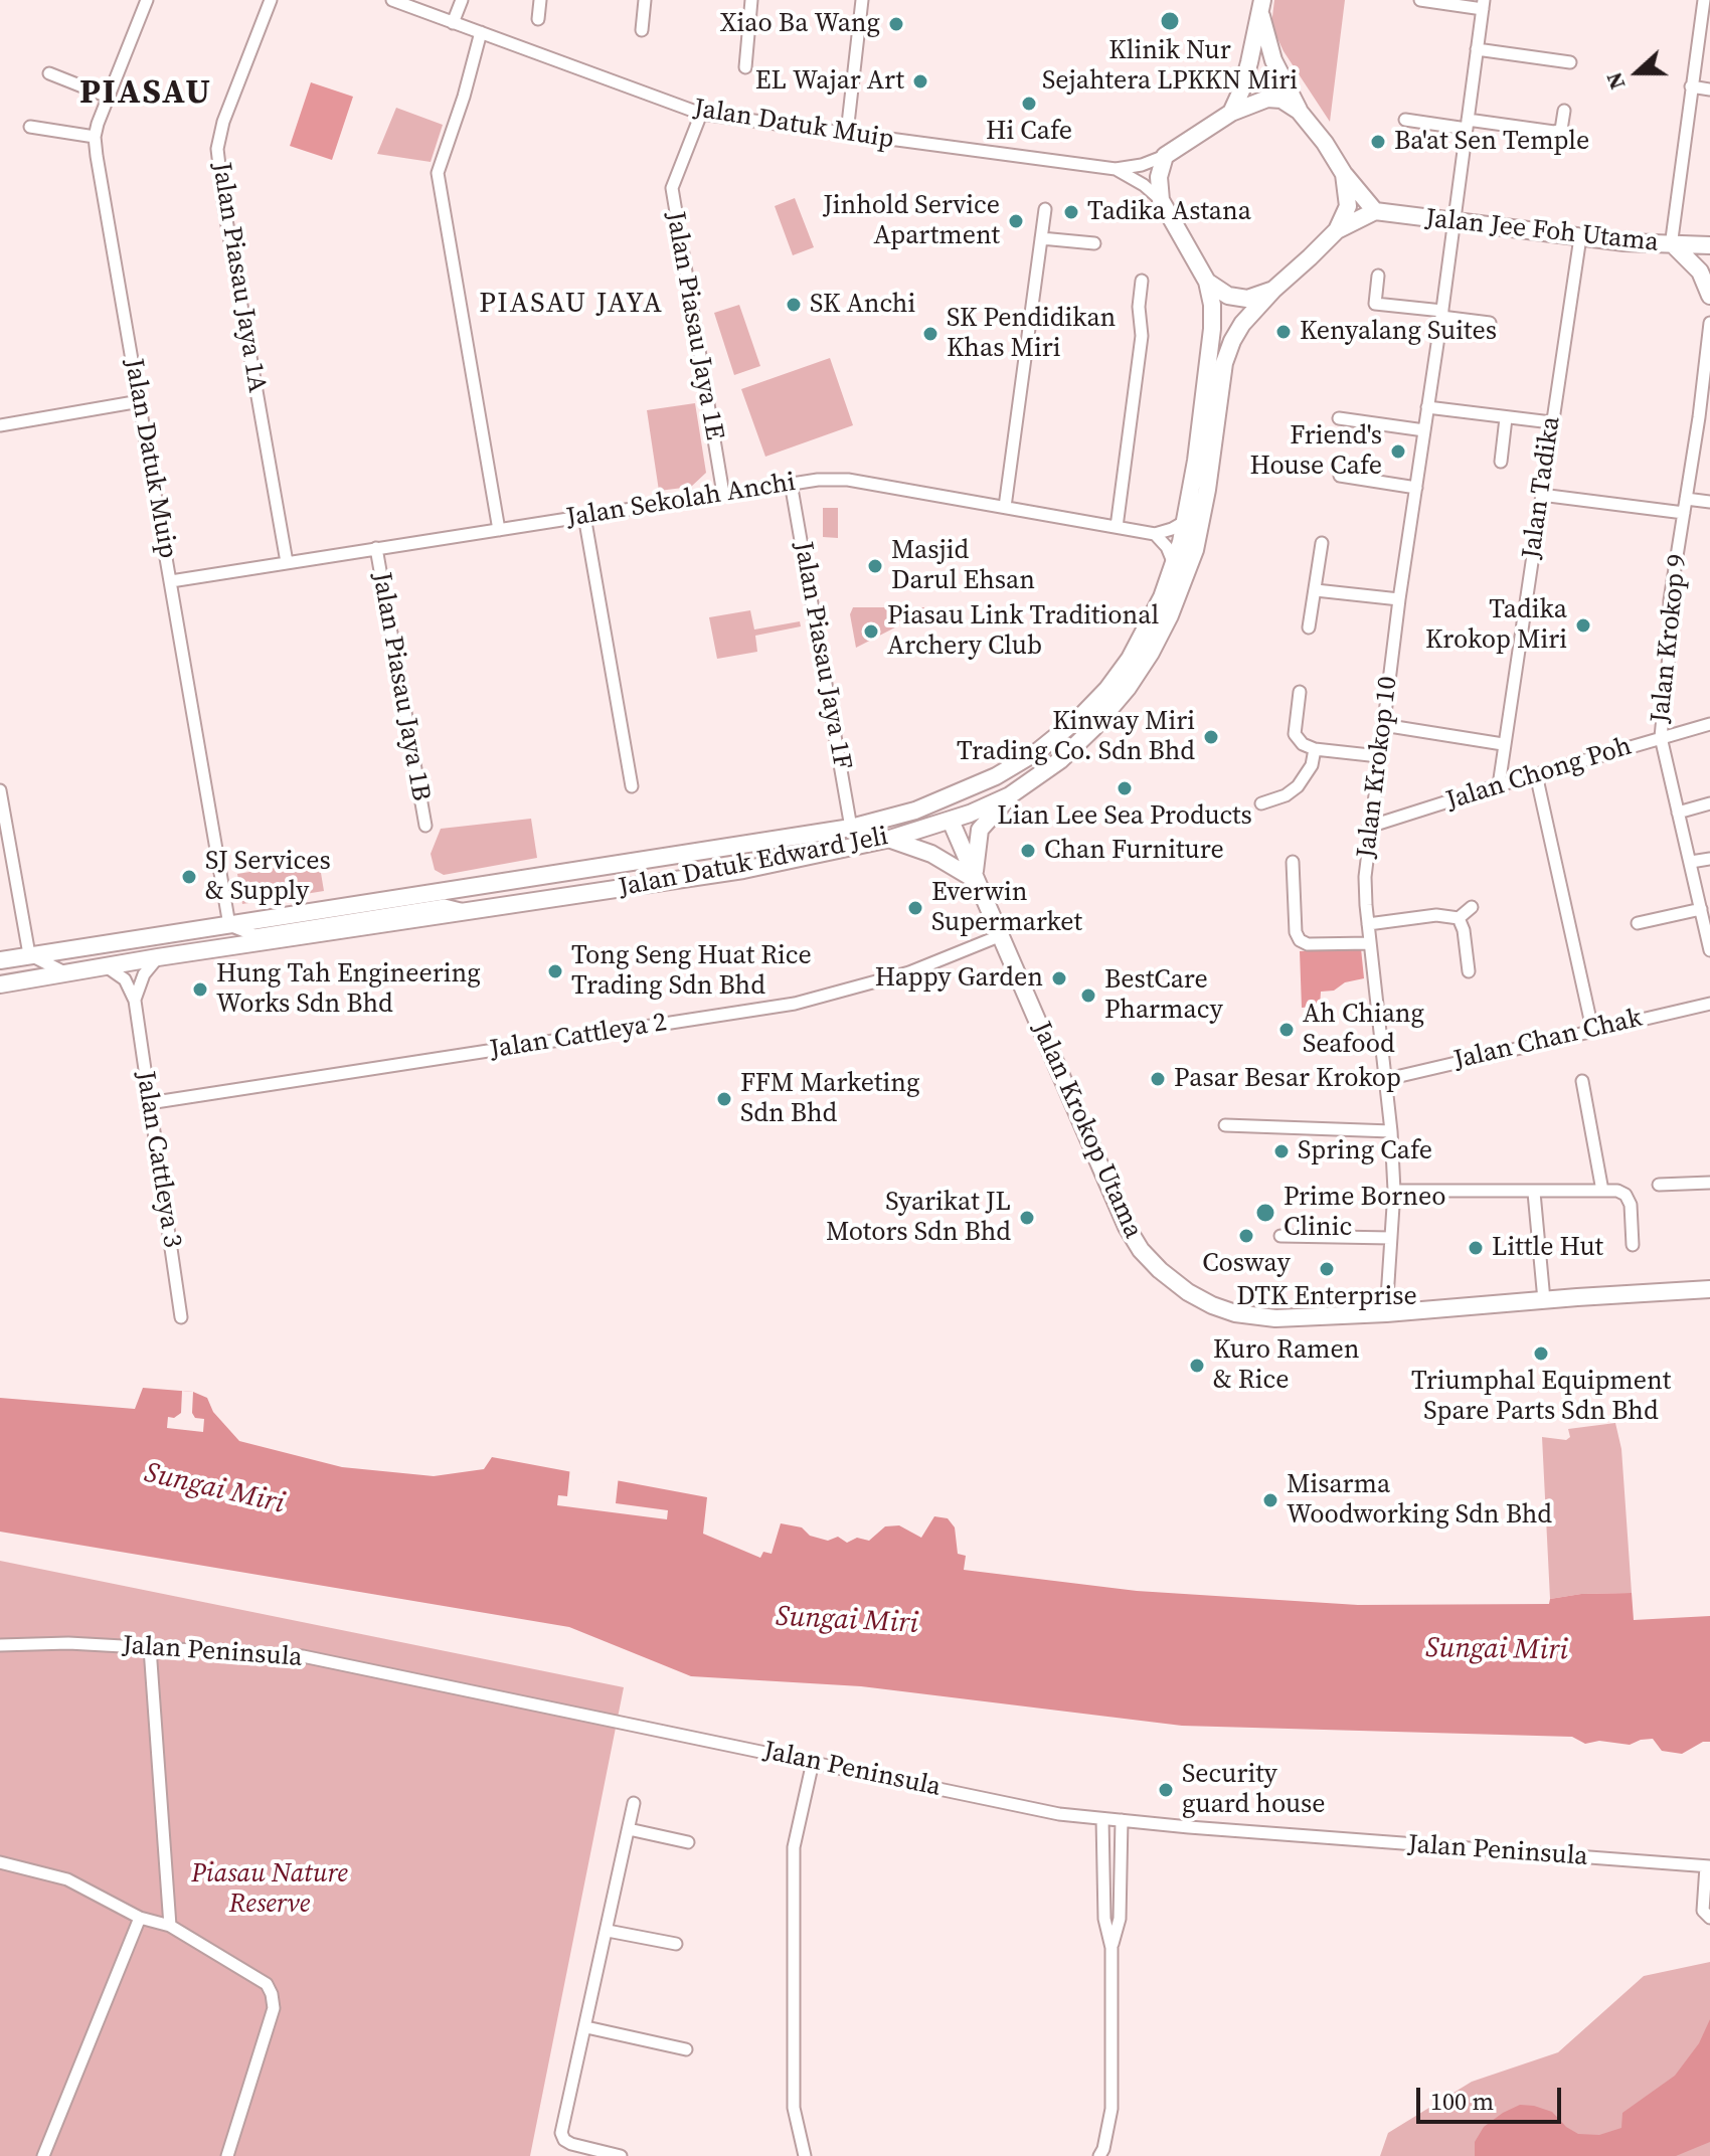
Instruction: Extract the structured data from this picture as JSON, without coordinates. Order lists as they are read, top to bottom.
{
  "streets": {
    "street": [
      "Jalan Datuk Muip",
      "Jalan Jee Foh Utama",
      "Jalan Piasau Jaya 1A",
      "Jalan Piasau Jaya 1E",
      "Jalan Tadika",
      "Jalan Sekolah Anchi",
      "Jalan Krokop 9",
      "Jalan Piasau Jaya 1F",
      "Jalan Piasau Jaya 1B",
      "Jalan Krokop 10",
      "Jalan Chong Poh",
      "Jalan Datuk Edward Jeli",
      "Jalan Cattleya 2",
      "Jalan Chan Chak",
      "Jalan Krokop Utama",
      "Jalan Cattleya 3",
      "Jalan Peninsula"
    ]
  },
  "crossings": [
    ["Jalan Datuk Muip", "Jalan Piasau Jaya 1E"],
    ["Jalan Datuk Muip", "Jalan Sekolah Anchi"],
    ["Jalan Datuk Muip", "Jalan Datuk Edward Jeli"],
    ["Jalan Jee Foh Utama", "Jalan Tadika"],
    ["Jalan Jee Foh Utama", "Jalan Krokop 10"],
    ["Jalan Piasau Jaya 1A", "Jalan Sekolah Anchi"],
    ["Jalan Piasau Jaya 1E", "Jalan Sekolah Anchi"],
    ["Jalan Tadika", "Jalan Chong Poh"],
    ["Jalan Sekolah Anchi", "Jalan Piasau Jaya 1F"],
    ["Jalan Sekolah Anchi", "Jalan Piasau Jaya 1B"],
    ["Jalan Krokop 9", "Jalan Chong Poh"],
    ["Jalan Piasau Jaya 1F", "Jalan Datuk Edward Jeli"],
    ["Jalan Krokop 10", "Jalan Chong Poh"],
    ["Jalan Krokop 10", "Jalan Chan Chak"],
    ["Jalan Krokop 10", "Jalan Krokop Utama"],
    ["Jalan Datuk Edward Jeli", "Jalan Krokop Utama"],
    ["Jalan Cattleya 2", "Jalan Krokop Utama"],
    ["Jalan Cattleya 2", "Jalan Cattleya 3"]
  ],
  "districts": ["PIASAU", "PIASAU JAYA"],
  "water": ["Sungai Miri"],
  "parks": ["Piasau Nature Reserve"],
  "places": [
    "Klinik Nur Sejahtera LPKKN Miri",
    "Xiao Ba Wang",
    "EL Wajar Art",
    "Hi Cafe",
    "Ba'at Sen Temple",
    "Tadika Astana",
    "Jinhold Service Apartment",
    "SK Anchi",
    "Kenyalang Suites",
    "SK Pendidikan Khas Miri",
    "Friend's House Cafe",
    "Masjid Darul Ehsan",
    "Tadika Krokop Miri",
    "Piasau Link Traditional Archery Club",
    "Kinway Miri Trading Co. Sdn Bhd",
    "Lian Lee Sea Products",
    "Chan Furniture",
    "SJ Services & Supply",
    "Everwin Supermarket",
    "Tong Seng Huat Rice Trading Sdn Bhd",
    "Happy Garden",
    "Hung Tah Engineering Works Sdn Bhd",
    "BestCare Pharmacy",
    "Ah Chiang Seafood",
    "Pasar Besar Krokop",
    "FFM Marketing Sdn Bhd",
    "Spring Cafe",
    "Prime Borneo Clinic",
    "Syarikat JL Motors Sdn Bhd",
    "Cosway",
    "Little Hut",
    "DTK Enterprise",
    "Triumphal Equipment Spare Parts Sdn Bhd",
    "Kuro Ramen & Rice",
    "Misarma Woodworking Sdn Bhd",
    "Security guard house"
  ],
  "scale_bar": "100 m",
  "north": "left"
}
